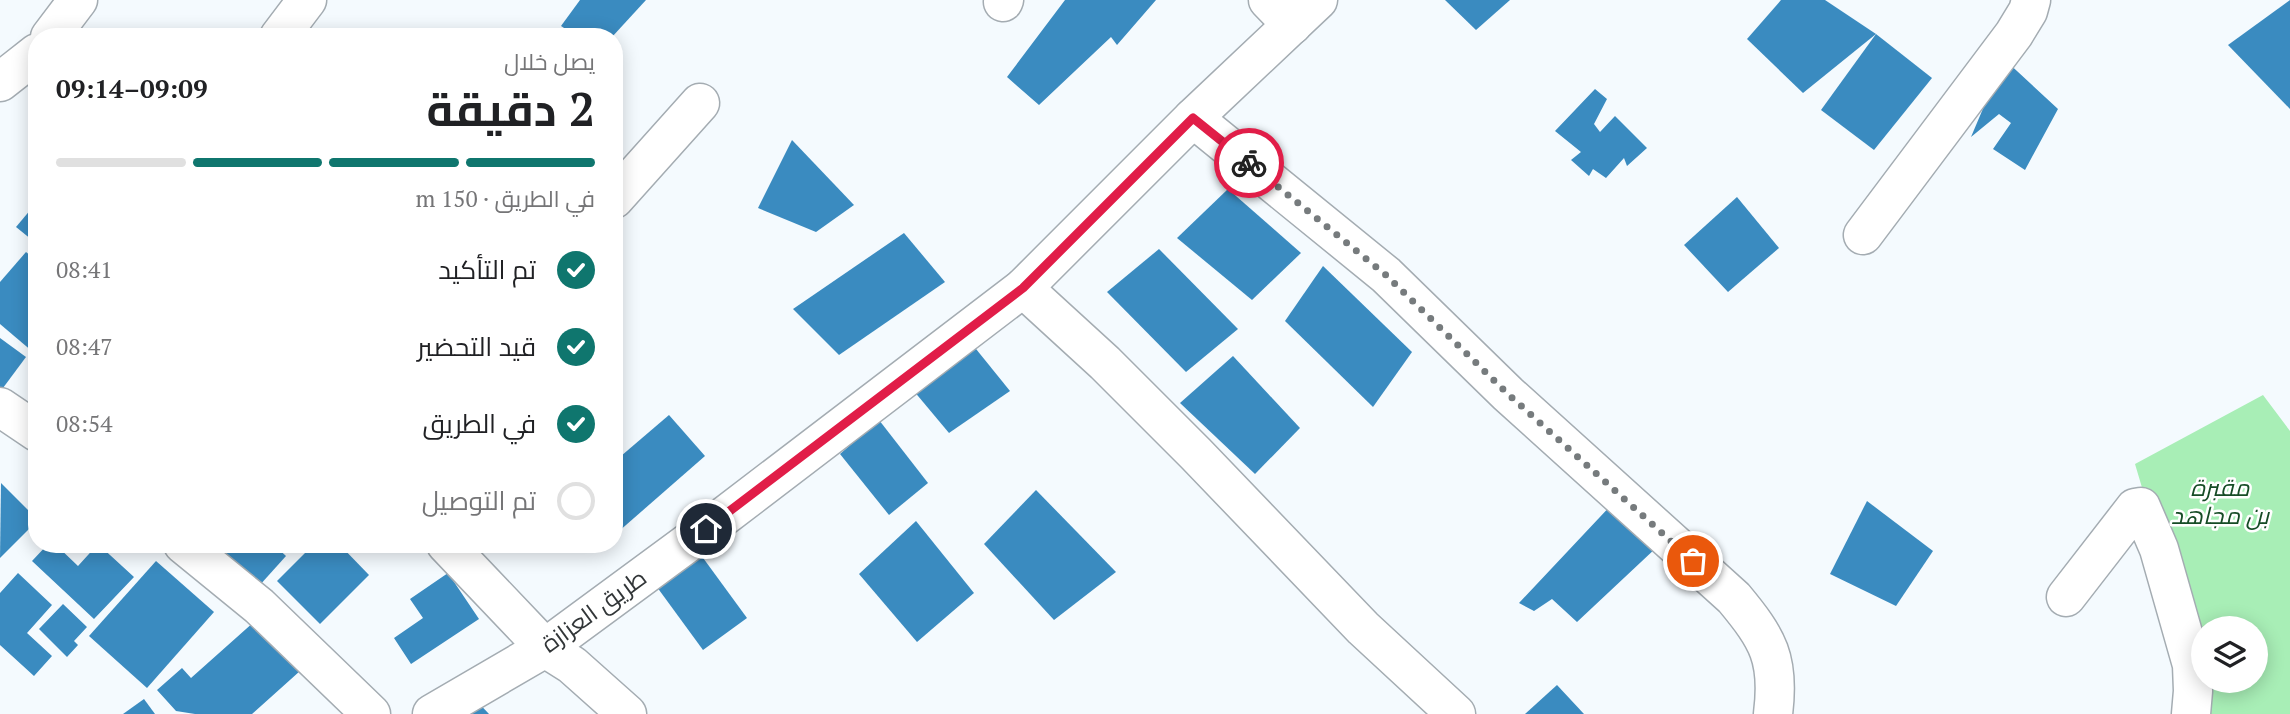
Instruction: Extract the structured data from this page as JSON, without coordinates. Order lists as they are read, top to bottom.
{
  "streets": {
    "street": ["طريق العزازة"]
  },
  "parks": ["مقبرة بن مجاهد"],
  "page": {
    "heading": ["2 دقيقة", "يصل خلال", "09:09–09:14"],
    "bar": "في الطريق · 150 m",
    "list": [
      ["تم التأكيد", "08:41"],
      ["قيد التحضير", "08:47"],
      ["في الطريق", "08:54"],
      "تم التوصيل"
    ]
  }
}
